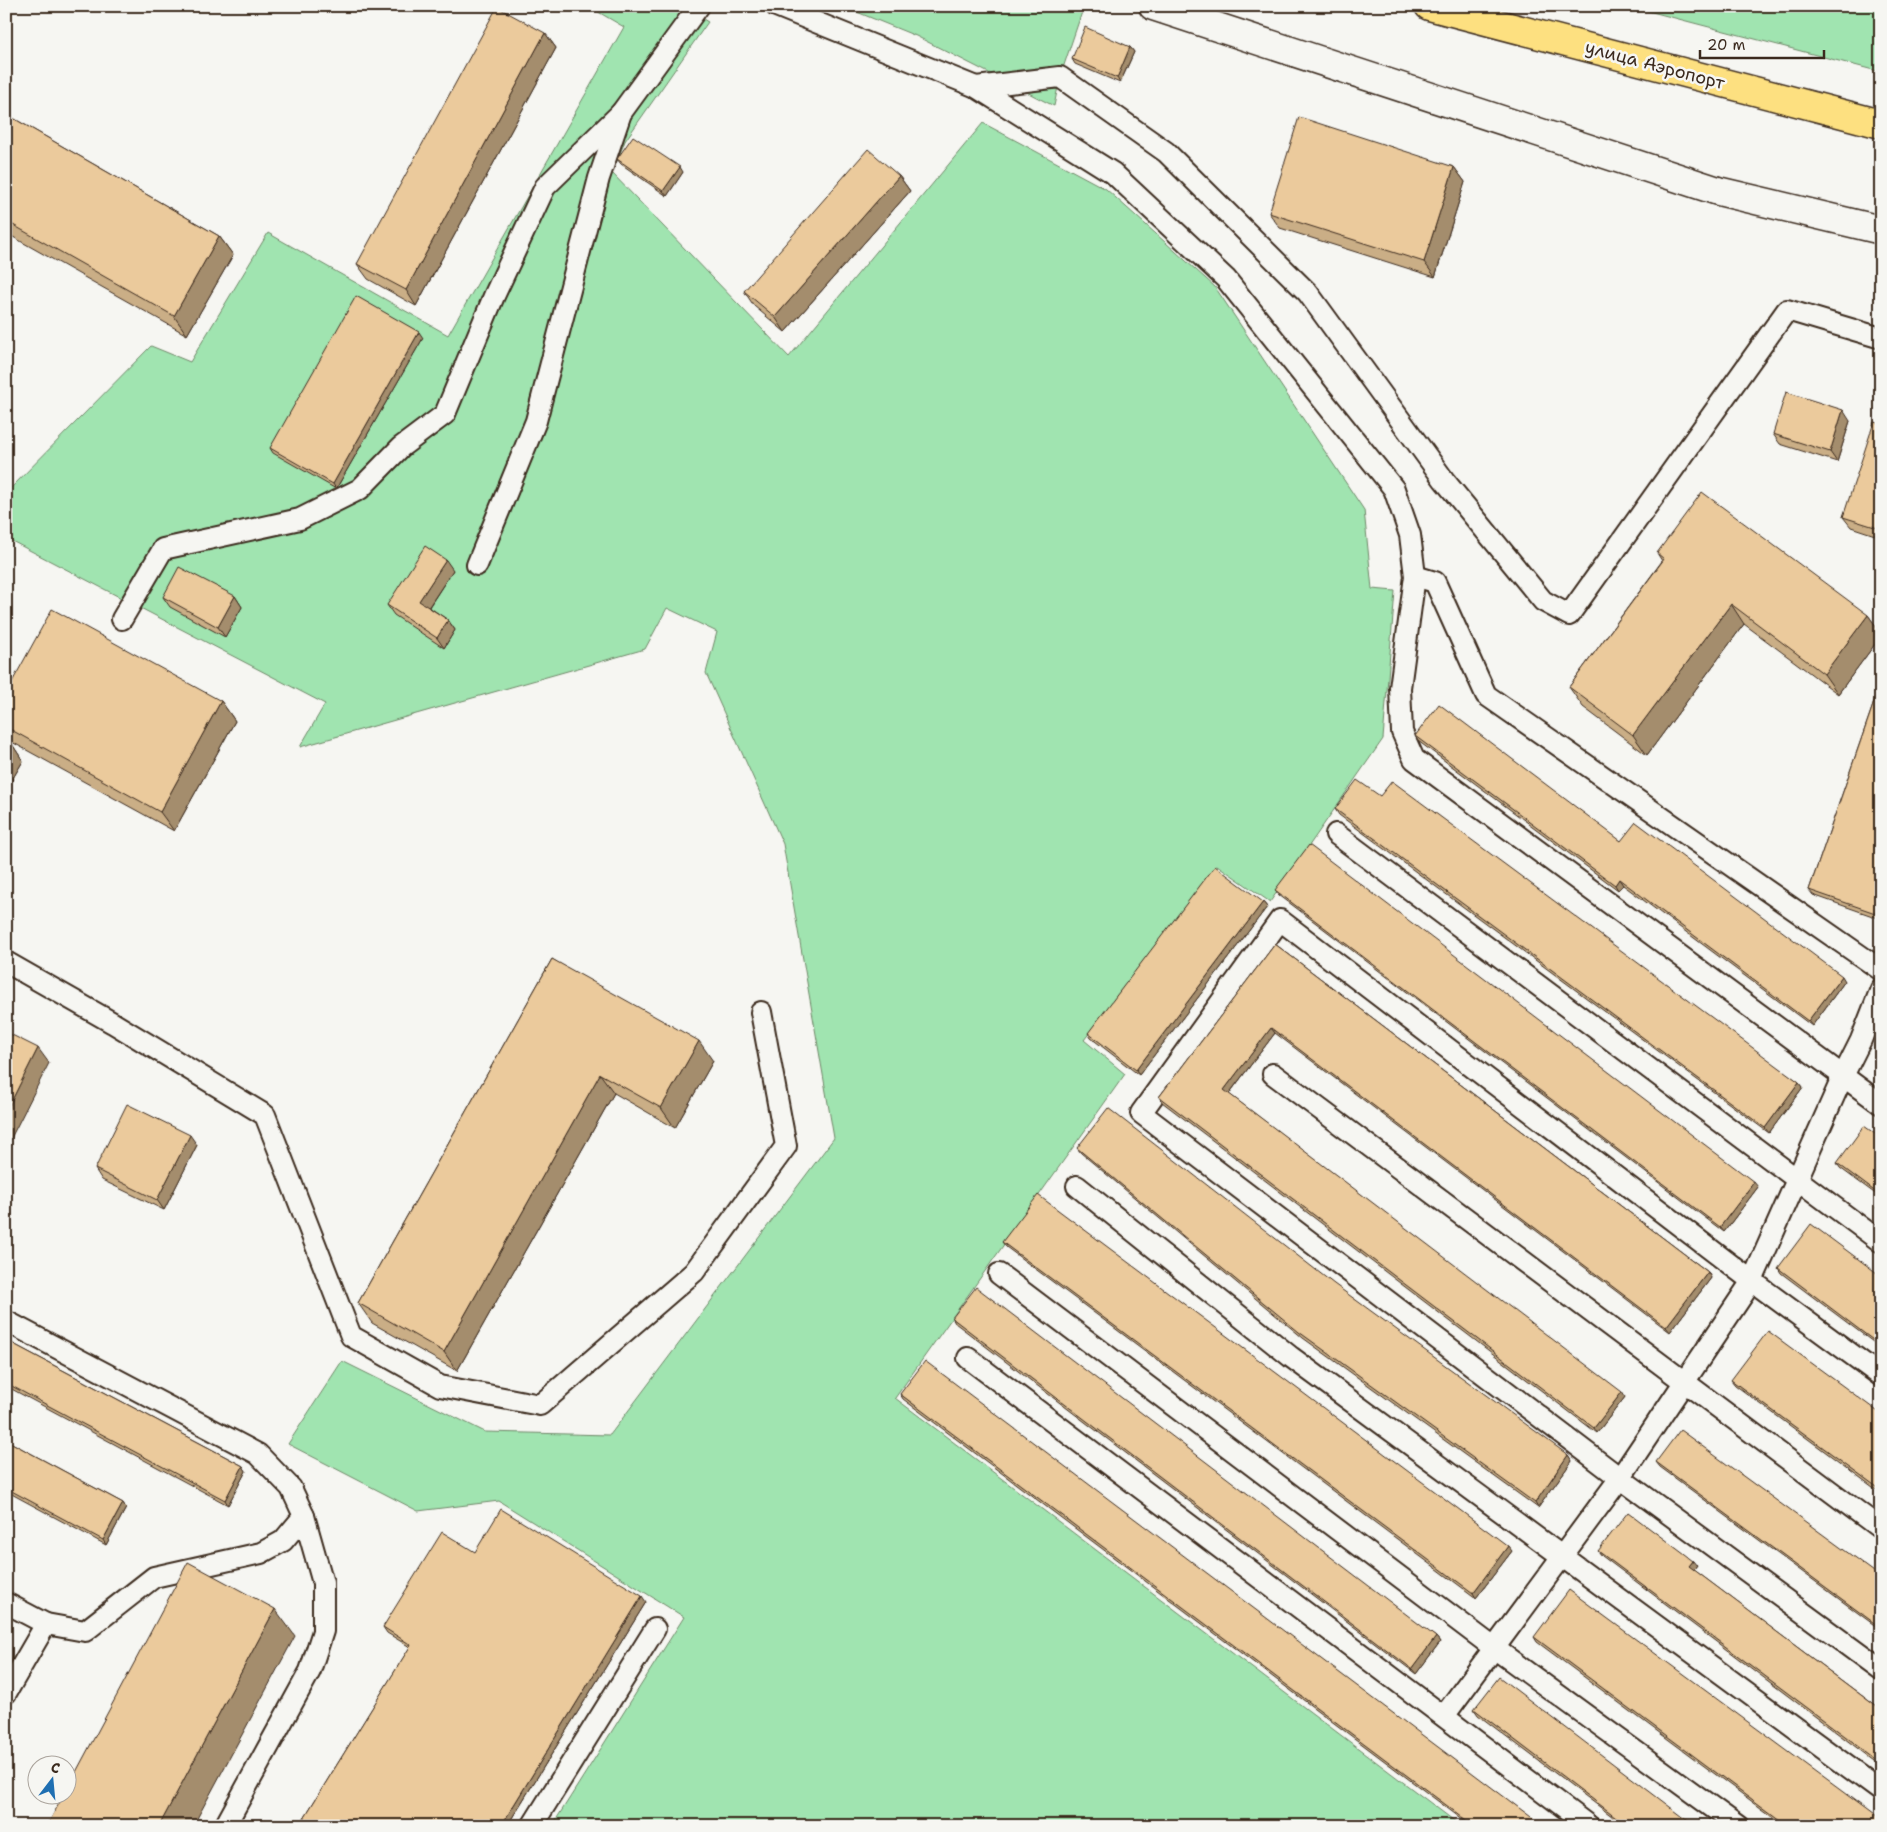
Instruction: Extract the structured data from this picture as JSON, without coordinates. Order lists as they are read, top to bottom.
{
  "streets": {
    "main road": ["улица Аэропорт"]
  },
  "scale_bar": "20 m",
  "north": "top"
}
